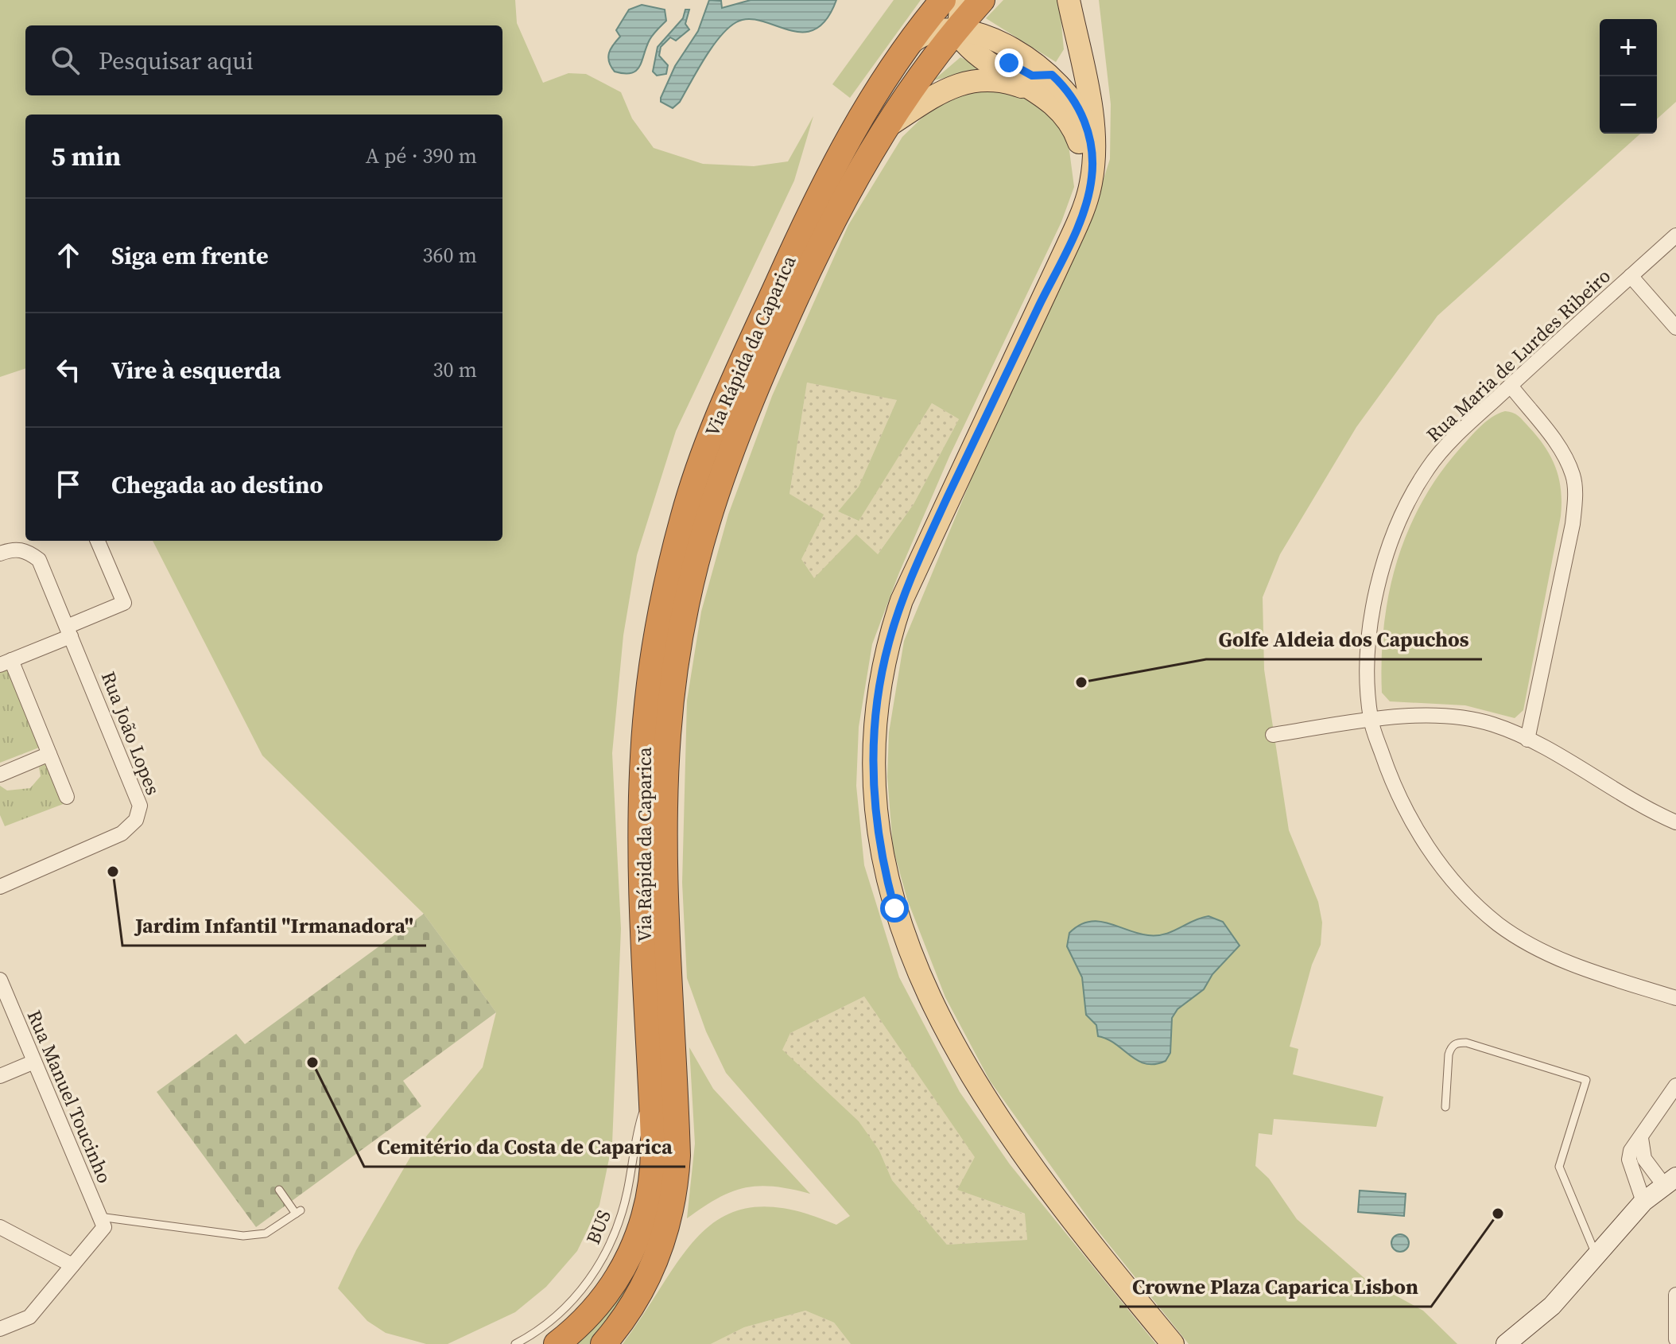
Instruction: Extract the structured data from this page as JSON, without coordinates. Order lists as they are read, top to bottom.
{
  "streets": {
    "highway": ["Via Rápida da Caparica"],
    "street": ["Rua Maria de Lurdes Ribeiro", "Rua João Lopes", "Rua Manuel Toucinho"],
    "lane": ["BUS"]
  },
  "crossings": [
    ["Via Rápida da Caparica", "BUS"]
  ],
  "places": [
    "Golfe Aldeia dos Capuchos",
    "Jardim Infantil \"Irmanadora\"",
    "Cemitério da Costa de Caparica",
    "Crowne Plaza Caparica Lisbon"
  ],
  "page": {
    "map_buttons": ["+", "−"],
    "search": "Pesquisar aqui",
    "heading": ["5 min", "A pé · 390 m"],
    "list": [
      ["Siga em frente", "360 m"],
      ["Vire à esquerda", "30 m"],
      "Chegada ao destino"
    ]
  }
}
